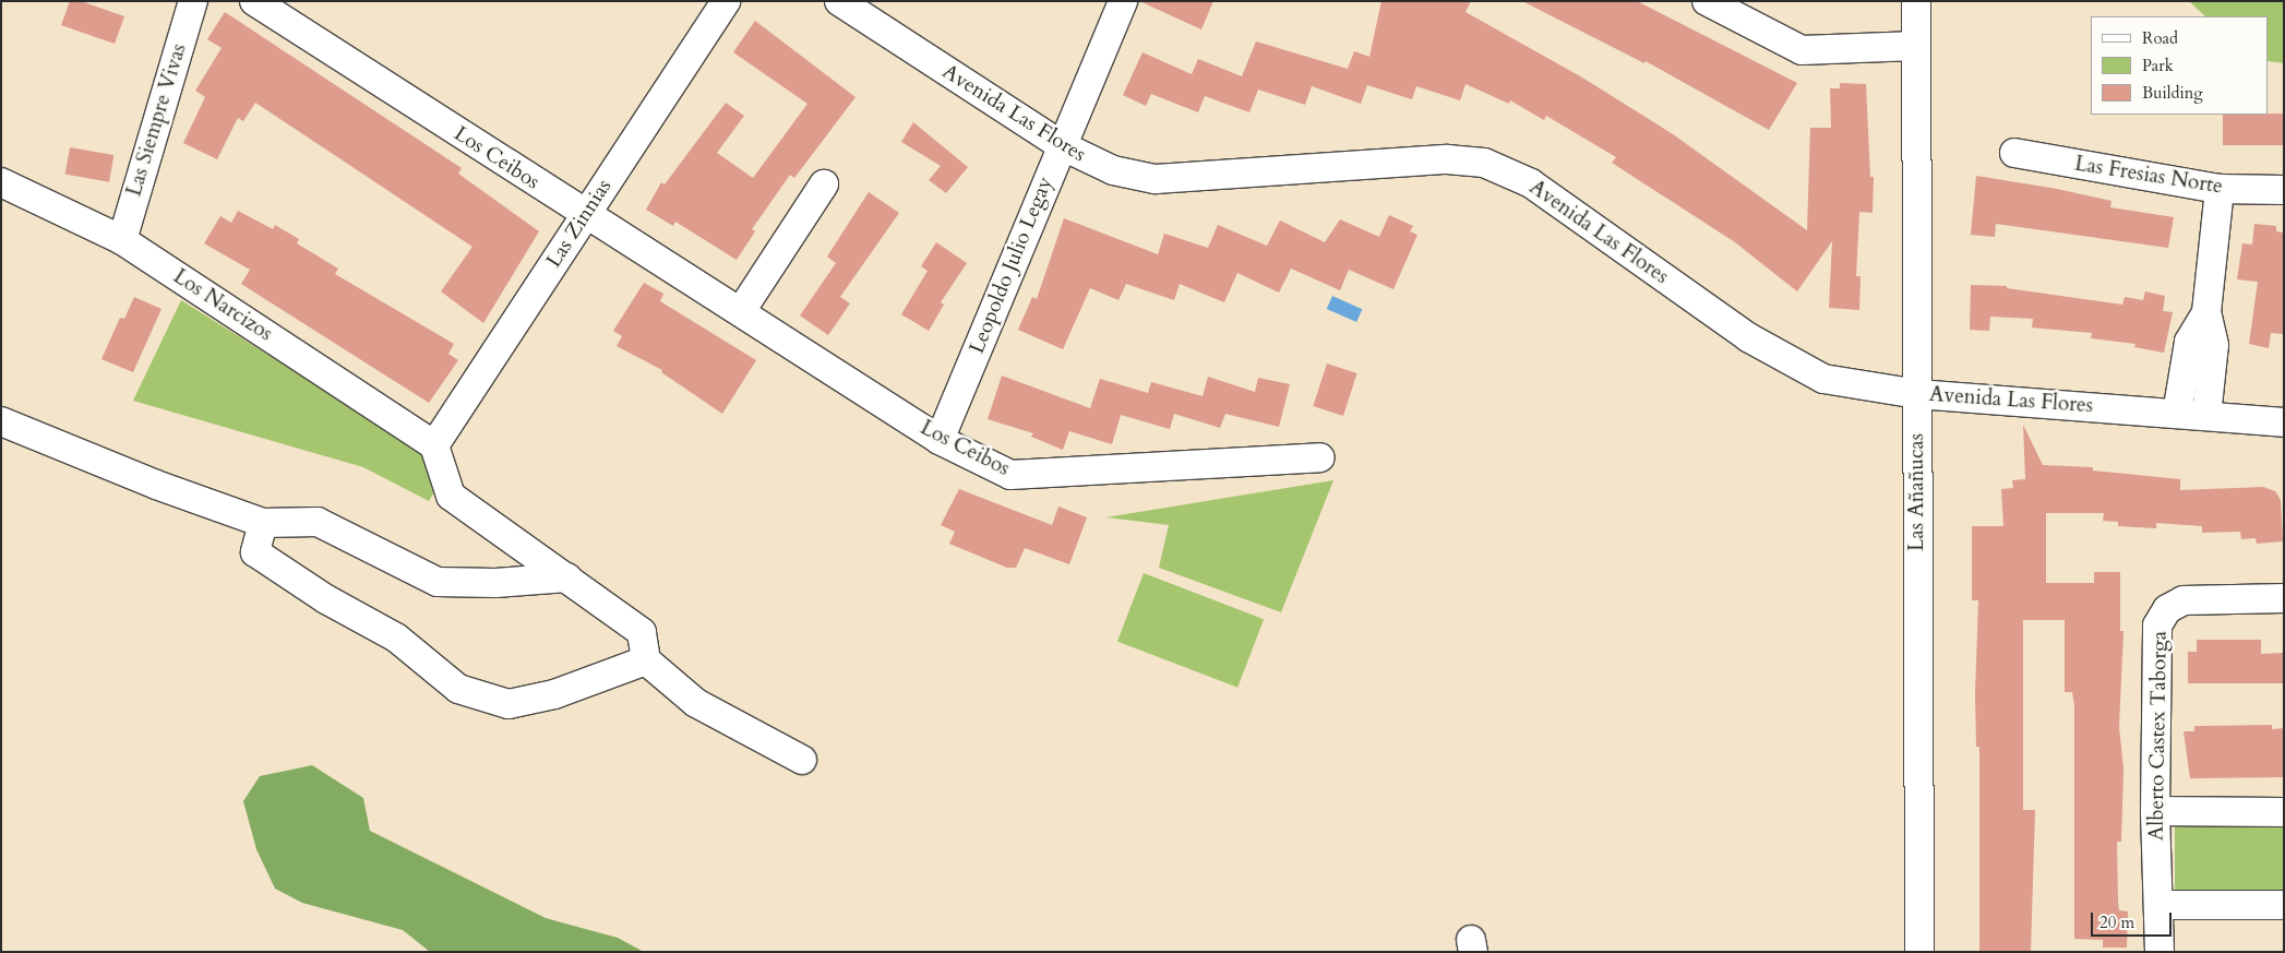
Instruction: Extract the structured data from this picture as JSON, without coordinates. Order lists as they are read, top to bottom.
{
  "streets": {
    "street": [
      "Avenida Las Flores",
      "Las Siempre Vivas",
      "Los Ceibos",
      "Las Fresias Norte",
      "Las Zinnias",
      "Leopoldo Julio Legay",
      "Los Narcizos",
      "Las Añañucas",
      "Alberto Castex Taborga"
    ]
  },
  "crossings": [
    ["Avenida Las Flores", "Leopoldo Julio Legay"],
    ["Avenida Las Flores", "Las Añañucas"],
    ["Las Siempre Vivas", "Los Narcizos"],
    ["Los Ceibos", "Las Zinnias"],
    ["Los Ceibos", "Leopoldo Julio Legay"],
    ["Las Zinnias", "Los Narcizos"]
  ],
  "legend": ["Road", "Park", "Building"],
  "scale_bar": "20 m"
}
